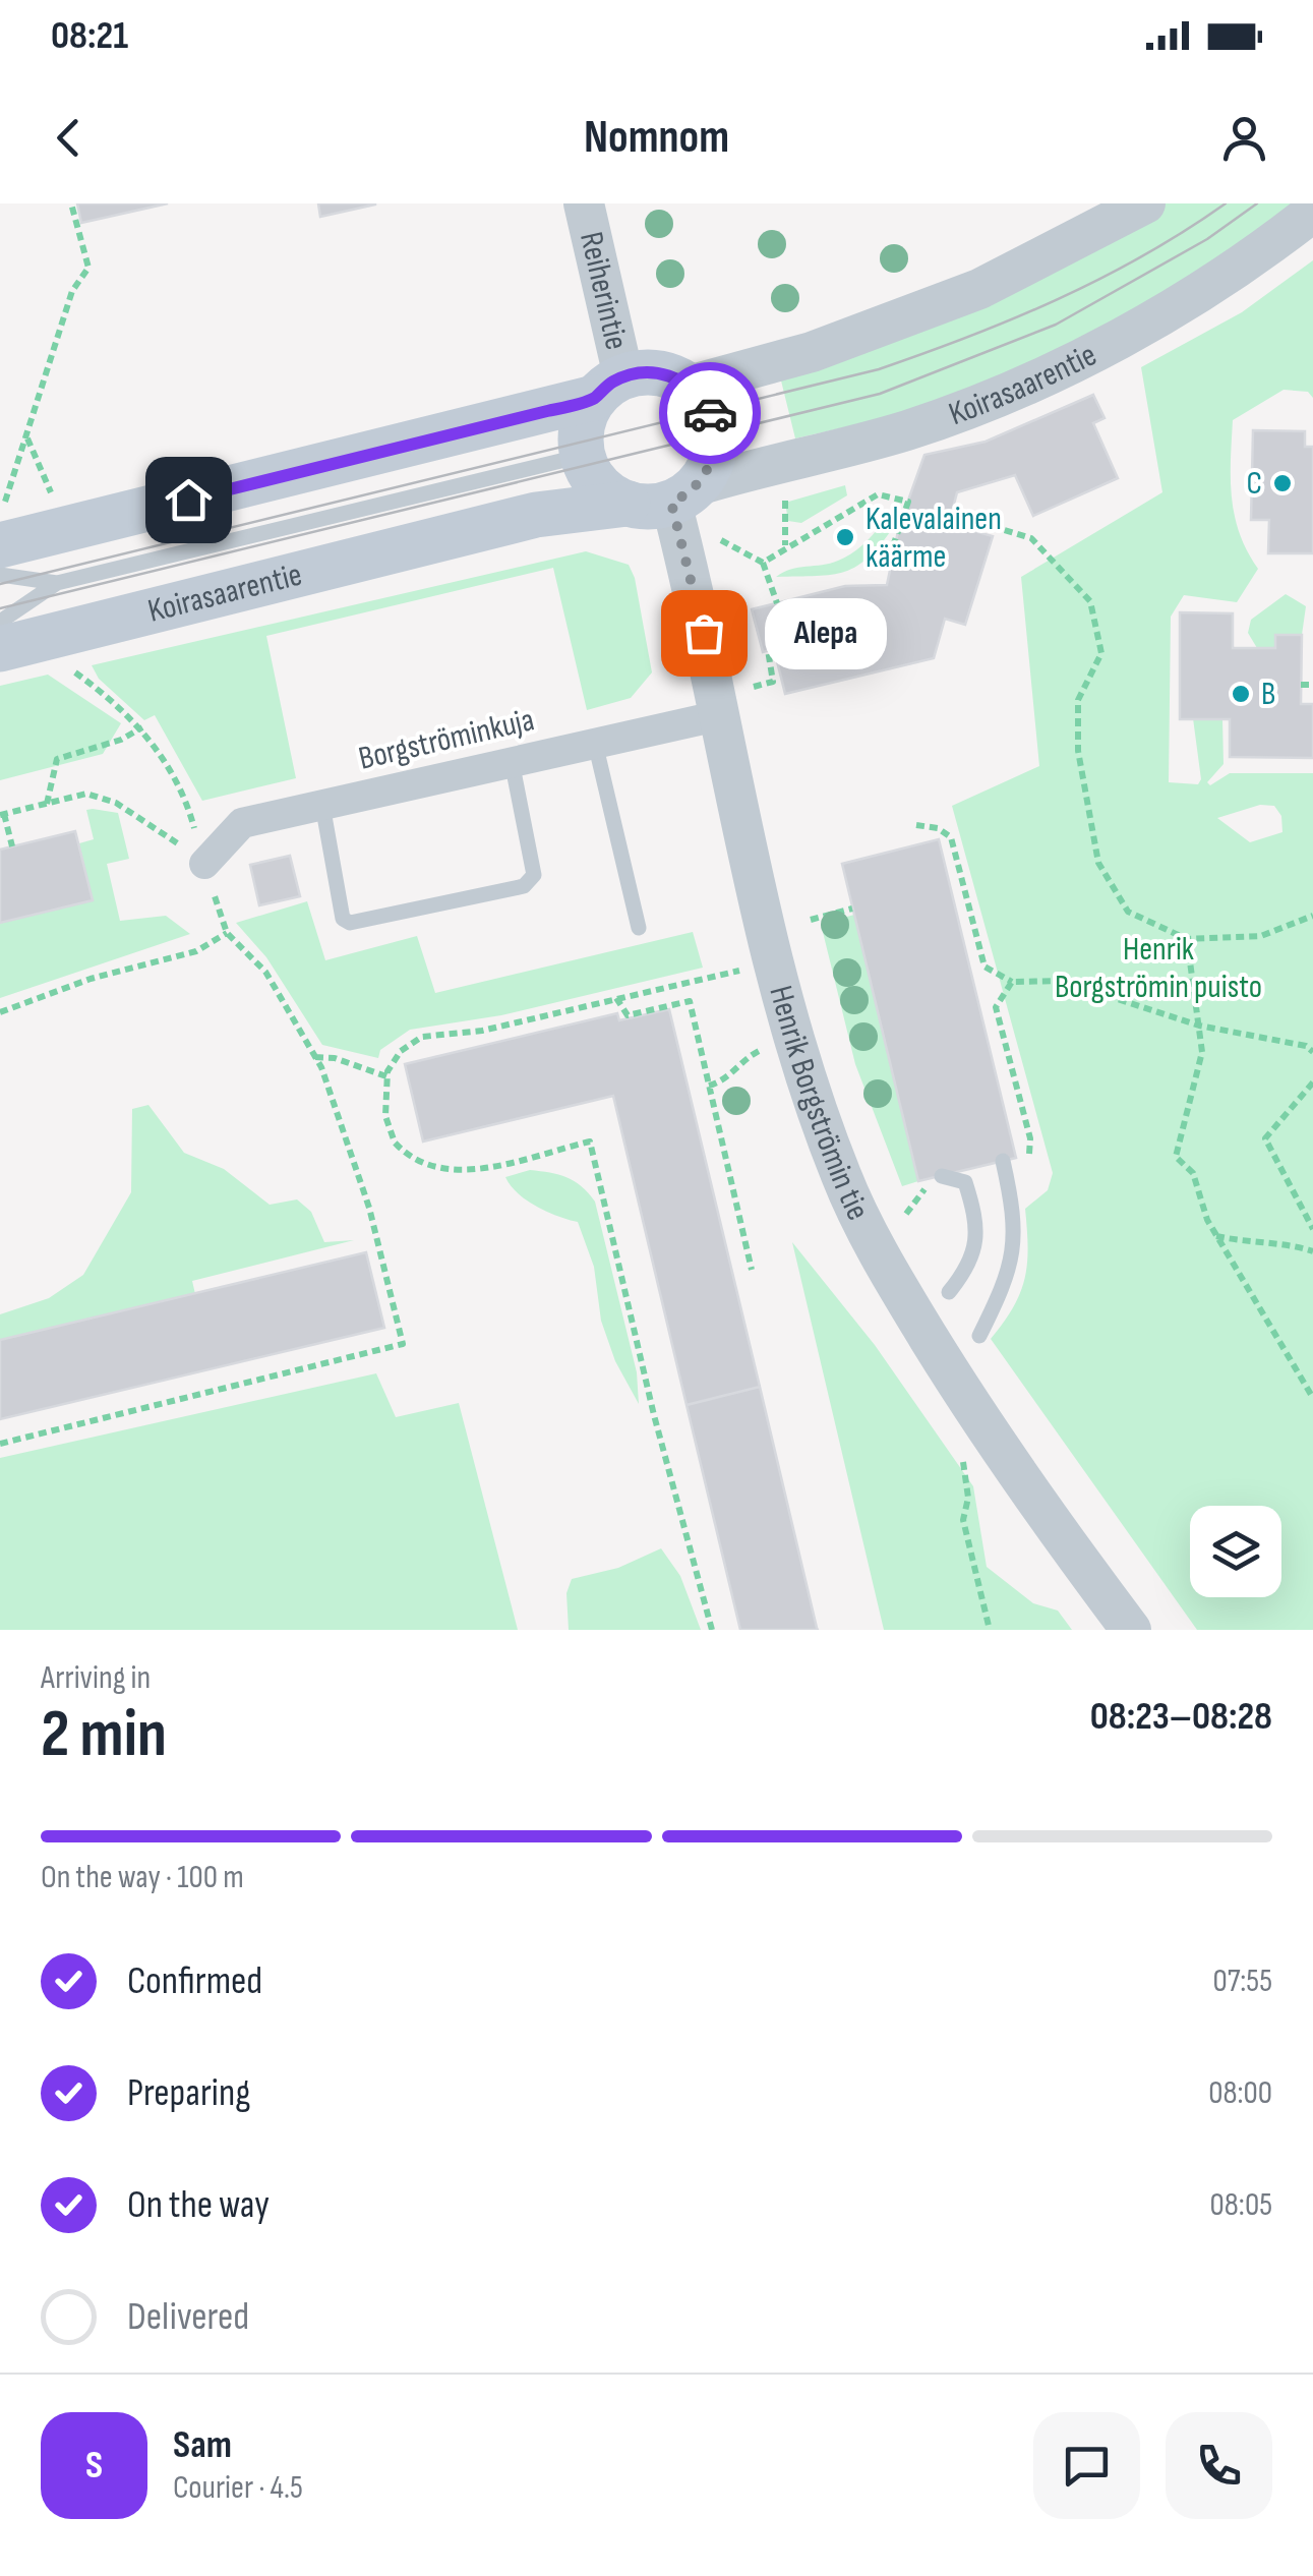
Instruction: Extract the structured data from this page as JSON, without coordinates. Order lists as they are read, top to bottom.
{
  "streets": {
    "main road": ["Koirasaarentie"],
    "street": ["Reiherintie", "Borgströminkuja", "Henrik Borgströmin tie"]
  },
  "crossings": [
    ["Reiherintie", "Koirasaarentie"],
    ["Reiherintie", "Henrik Borgströmin tie"],
    ["Koirasaarentie", "Henrik Borgströmin tie"],
    ["Borgströminkuja", "Henrik Borgströmin tie"]
  ],
  "parks": ["Henrik Borgströmin puisto"],
  "places": [
    "C",
    "Kalevalainen käärme",
    "Alepa",
    "B"
  ],
  "page": {
    "status": "08:21",
    "header": "Nomnom",
    "bubble": "Alepa",
    "heading": ["2 min", "Arriving in", "08:23–08:28"],
    "panel": ["Sam", "Courier · 4.5"],
    "bar": "On the way · 100 m",
    "list": [
      ["Confirmed", "07:55"],
      ["Preparing", "08:00"],
      ["On the way", "08:05"],
      "Delivered"
    ],
    "round": "S"
  }
}
